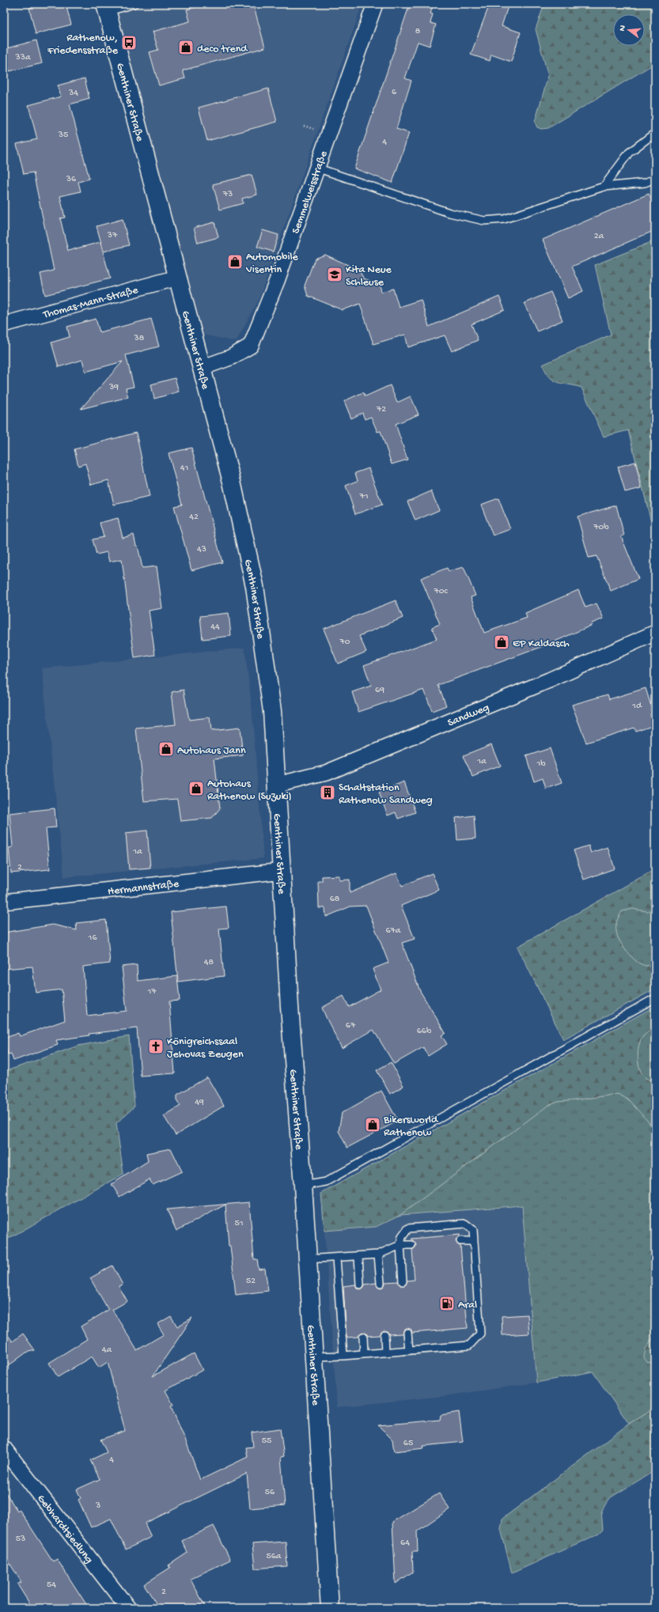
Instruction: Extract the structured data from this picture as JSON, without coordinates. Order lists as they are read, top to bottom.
{
  "streets": {
    "main road": ["Genthiner Straße"],
    "street": [
      "Semmelweisstraße",
      "Thomas-Mann-Straße",
      "Sandweg",
      "Hermannstraße",
      "Gebhardtsiedlung"
    ]
  },
  "crossings": [
    ["Genthiner Straße", "Semmelweisstraße"],
    ["Genthiner Straße", "Thomas-Mann-Straße"],
    ["Genthiner Straße", "Sandweg"],
    ["Genthiner Straße", "Hermannstraße"]
  ],
  "places": {
    "bus stop": ["Rathenow, Friedensstraße"],
    "shop": [
      "deco trend",
      "Automobile Visentin",
      "EP Kaldasch",
      "Autohaus Jann",
      "Autohaus Rathenow (Suzuki)",
      "Bikersworld Rathenow"
    ],
    "school or university": ["Kita Neue Schleuse"],
    "building": ["Schaltstation Rathenow Sandweg"],
    "church": ["Königreichssaal Jehovas Zeugen"],
    "fuel station": ["Aral"]
  },
  "house_numbers": [
    "8",
    "33a",
    "6",
    "34",
    "35",
    "4",
    "36",
    "73",
    "37",
    "2a",
    "38",
    "39",
    "72",
    "41",
    "71",
    "42",
    "70b",
    "43",
    "70c",
    "44",
    "70",
    "69",
    "1d",
    "1a",
    "1b",
    "1a",
    "2",
    "68",
    "67a",
    "16",
    "48",
    "17",
    "67",
    "66b",
    "49",
    "51",
    "52",
    "4a",
    "55",
    "65",
    "4",
    "56",
    "3",
    "53",
    "64",
    "56a",
    "54",
    "2"
  ],
  "north": "left"
}
